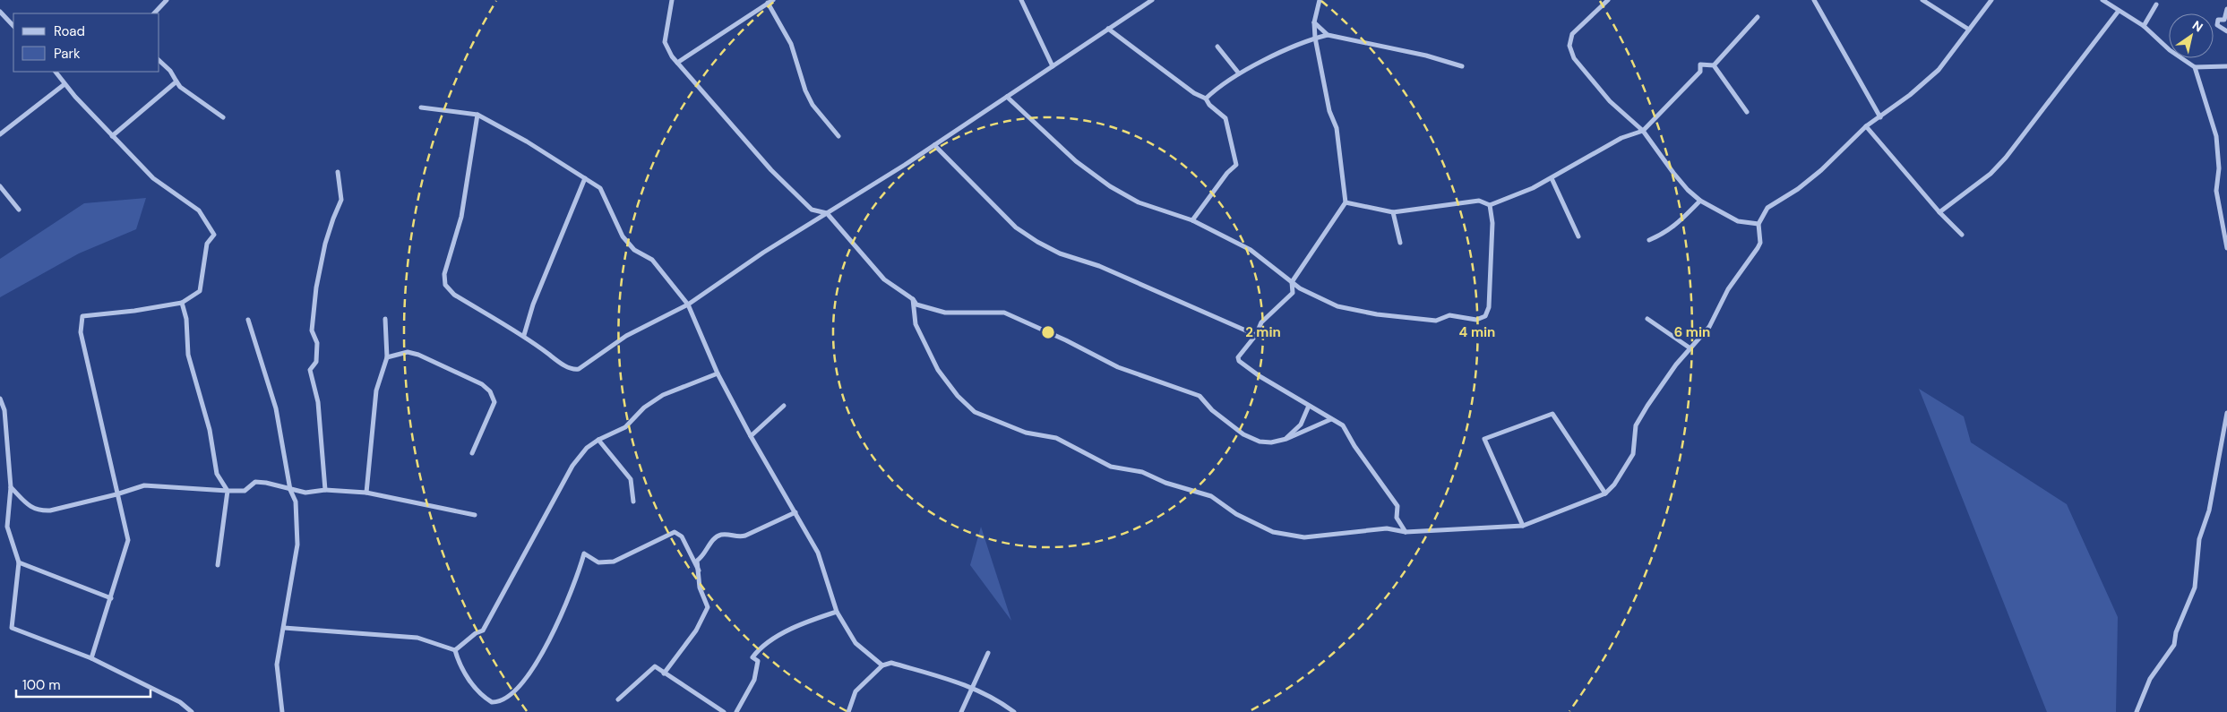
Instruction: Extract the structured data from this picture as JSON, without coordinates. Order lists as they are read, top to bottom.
{
  "legend": ["Road", "Park"],
  "scale_bar": "100 m",
  "north": "top right",
  "rings": ["2 min", "4 min", "6 min"]
}
